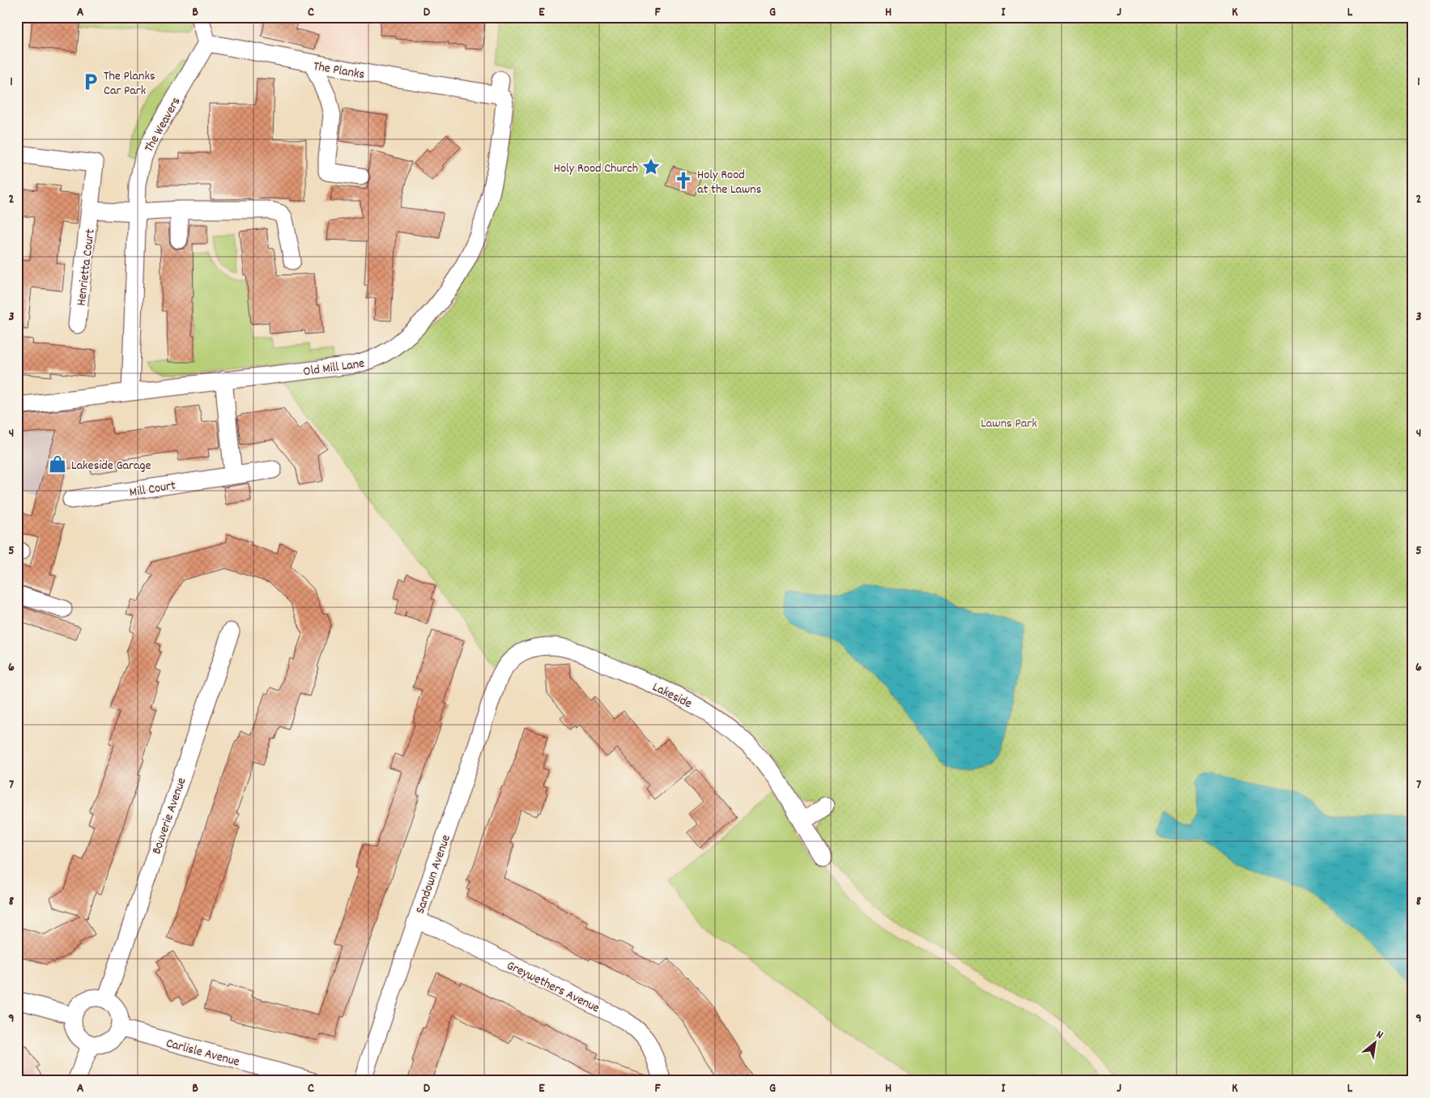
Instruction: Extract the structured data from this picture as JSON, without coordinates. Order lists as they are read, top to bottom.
{
  "streets": {
    "street": [
      "The Planks",
      "The Weavers",
      "Henrietta Court",
      "Old Mill Lane",
      "Mill Court",
      "Lakeside",
      "Bouverie Avenue",
      "Sandown Avenue",
      "Greywethers Avenue",
      "Carlisle Avenue"
    ]
  },
  "crossings": [
    ["The Planks", "The Weavers"],
    ["The Planks", "Old Mill Lane"],
    ["The Weavers", "Henrietta Court"],
    ["The Weavers", "Old Mill Lane"],
    ["Lakeside", "Sandown Avenue"],
    ["Bouverie Avenue", "Carlisle Avenue"],
    ["Sandown Avenue", "Greywethers Avenue"]
  ],
  "parks": ["Lawns Park"],
  "places": {
    "parking": ["The Planks Car Park"],
    "place": ["Holy Rood Church"],
    "church": ["Holy Rood at the Lawns"],
    "shop": ["Lakeside Garage"]
  },
  "north": "top right",
  "grid": {
    "columns": [
      "A",
      "B",
      "C",
      "D",
      "E",
      "F",
      "G",
      "H",
      "I",
      "J",
      "K",
      "L"
    ],
    "rows": [
      "1",
      "2",
      "3",
      "4",
      "5",
      "6",
      "7",
      "8",
      "9"
    ]
  }
}
